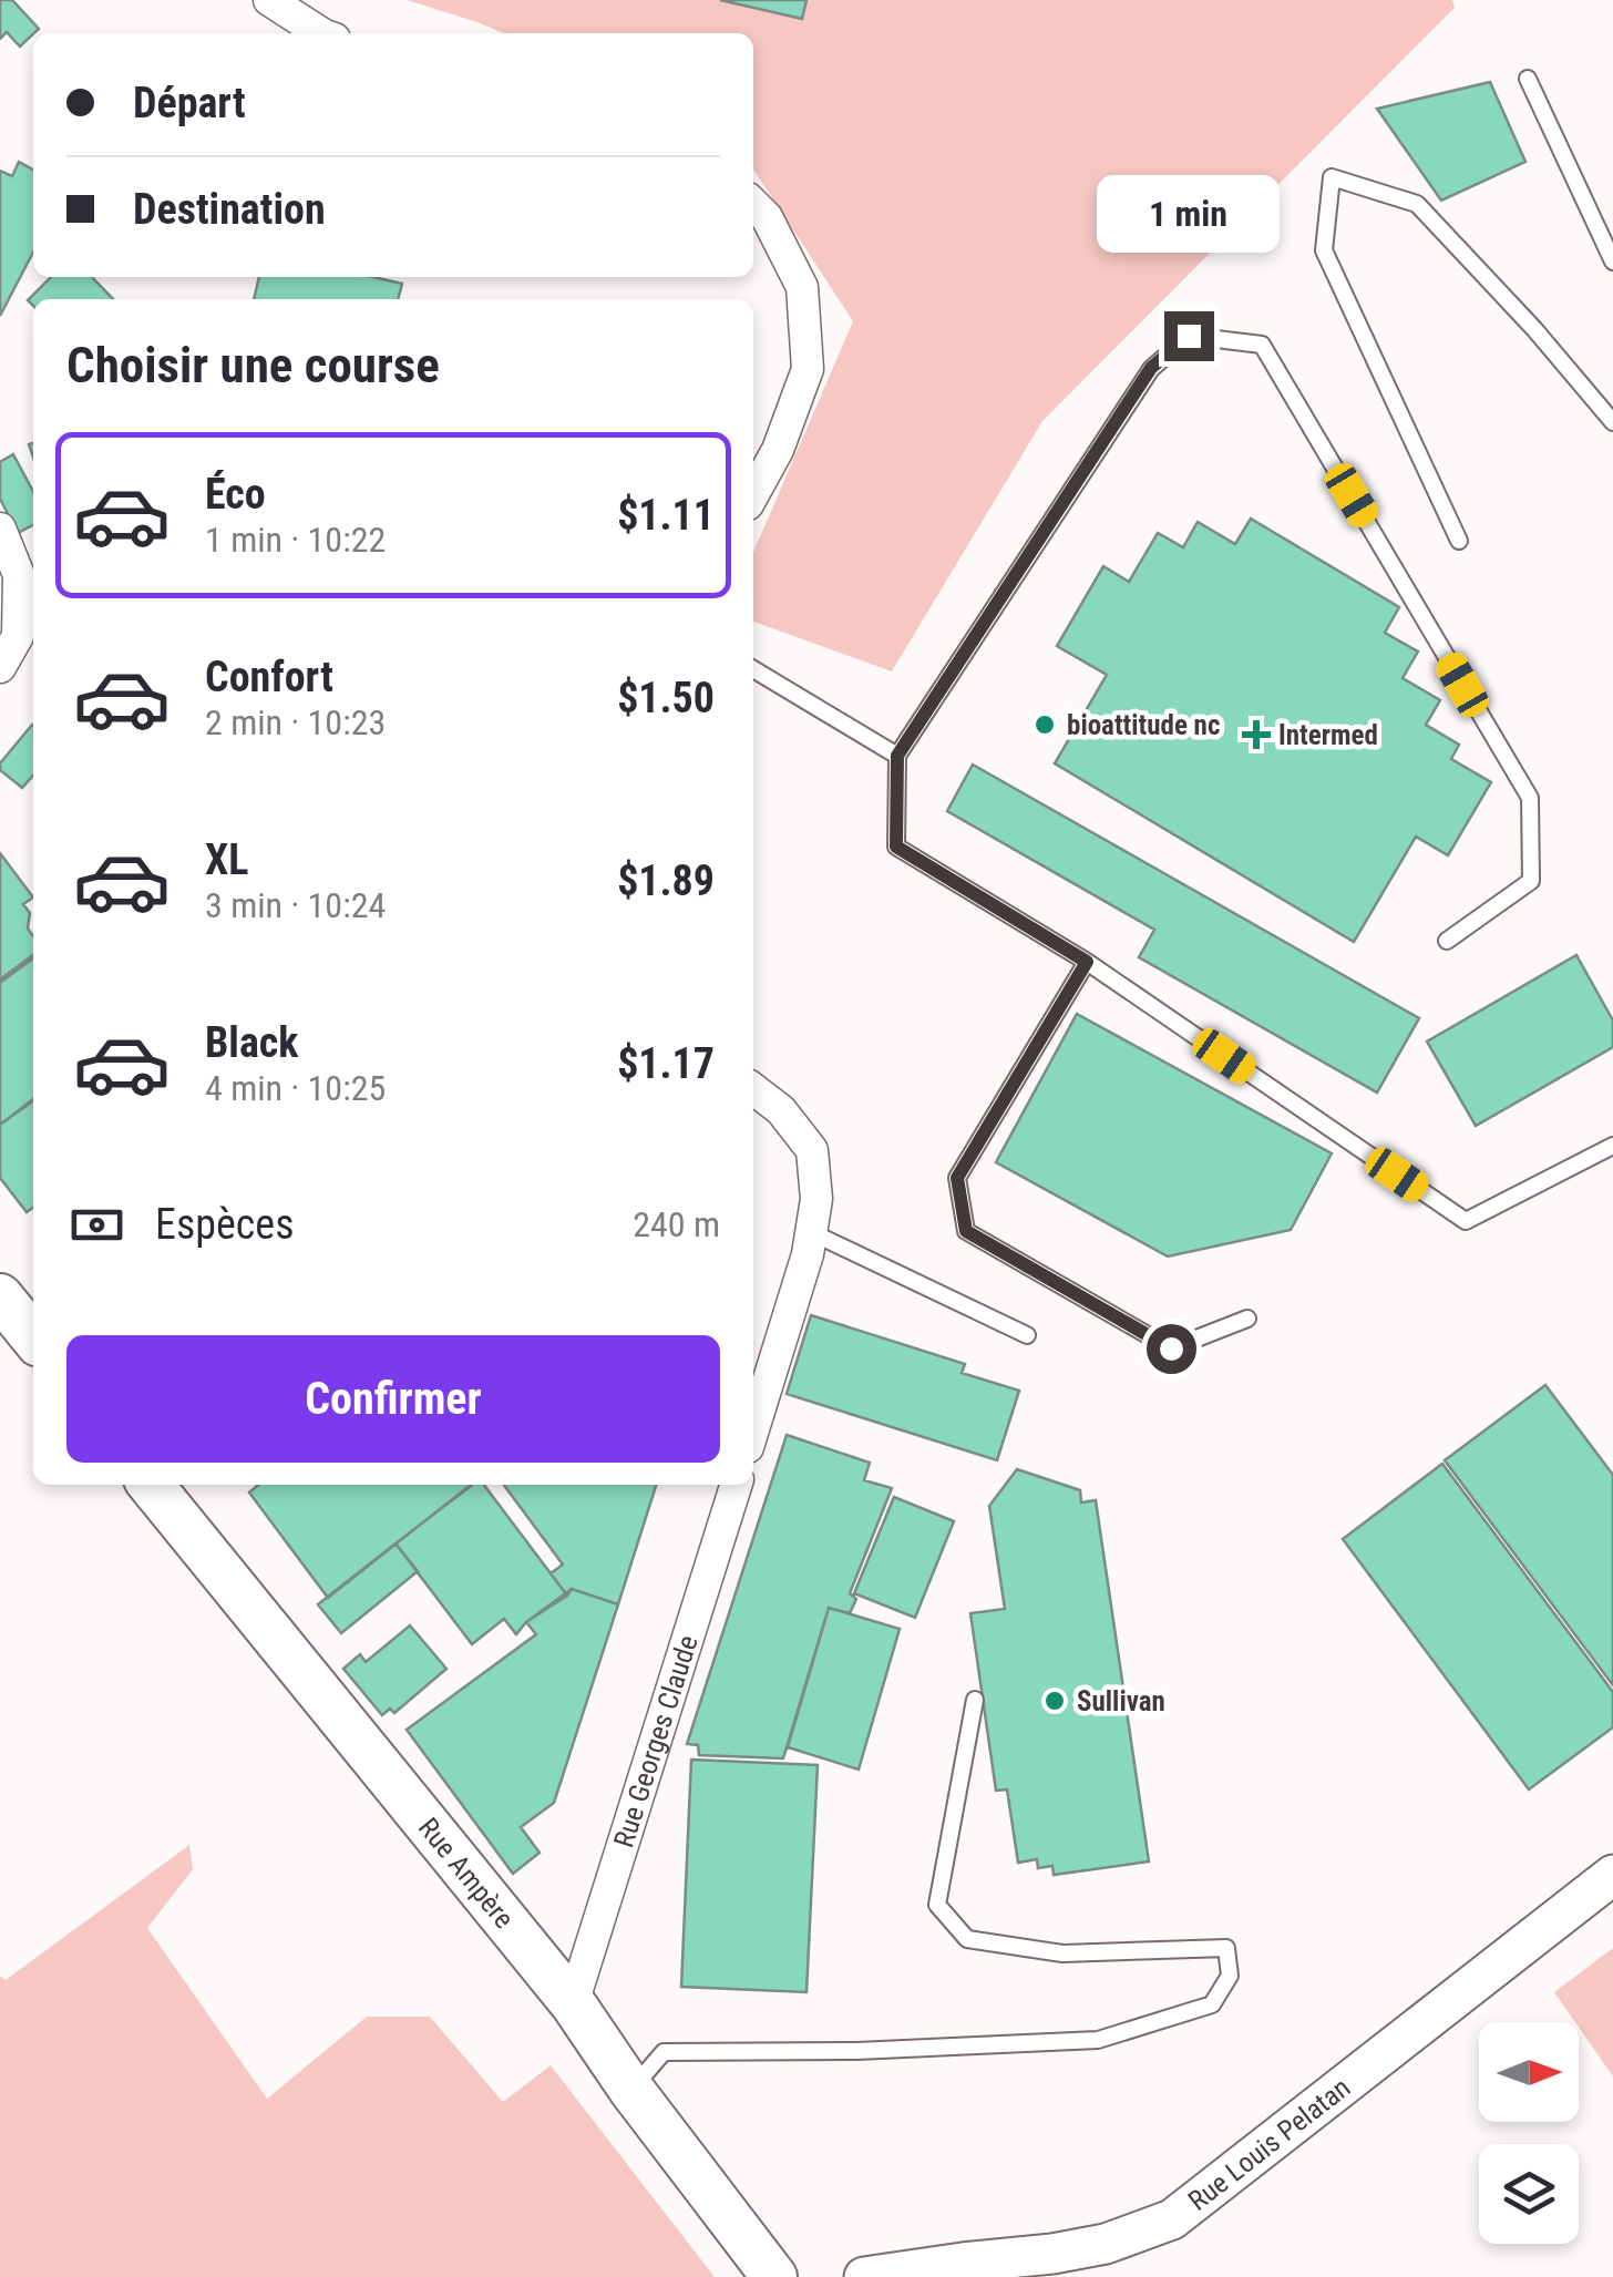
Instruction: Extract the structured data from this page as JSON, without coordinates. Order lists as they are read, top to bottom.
{
  "streets": {
    "main road": ["Rue Ampère"],
    "street": ["Rue Georges Claude", "Rue Louis Pelatan"]
  },
  "crossings": [
    ["Rue Georges Claude", "Rue Ampère"]
  ],
  "places": {
    "other": ["bioattitude nc", "Sullivan"],
    "health": ["Intermed"]
  },
  "north": "right",
  "page": {
    "banner": ["Départ", "Destination"],
    "bubble": "1 min",
    "heading": "Choisir une course",
    "list": [
      {
        "name": "Éco",
        "note": "1 min · 10:22",
        "value": "$1.11"
      },
      {
        "name": "Confort",
        "note": "2 min · 10:23",
        "value": "$1.50"
      },
      {
        "name": "XL",
        "note": "3 min · 10:24",
        "value": "$1.89"
      },
      {
        "name": "Black",
        "note": "4 min · 10:25",
        "value": "$1.17"
      }
    ],
    "pay": ["Espèces", "240 m"],
    "buttons": "Confirmer"
  }
}
